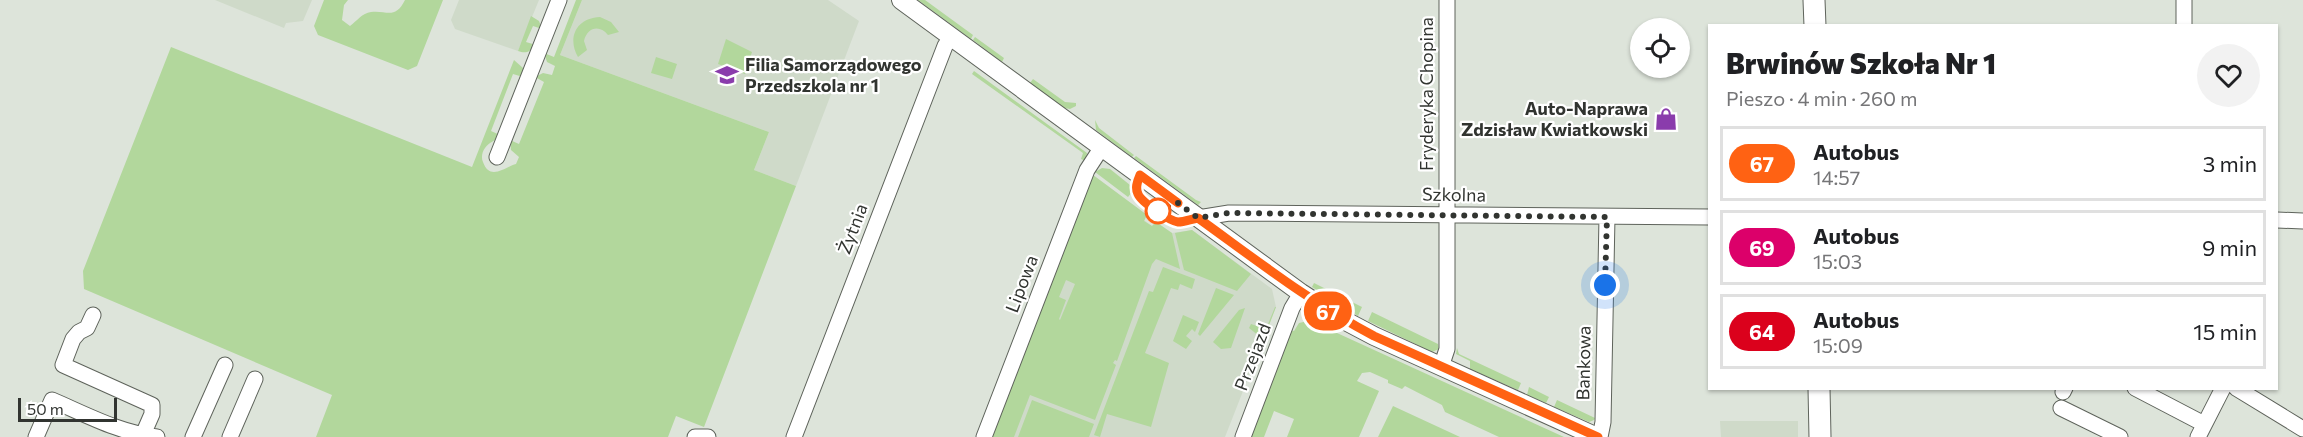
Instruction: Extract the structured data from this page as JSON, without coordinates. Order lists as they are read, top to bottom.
{
  "streets": {
    "street": [
      "Fryderyka Chopina",
      "Szkolna",
      "Żytnia",
      "Lipowa",
      "Przejazd",
      "Bankowa"
    ]
  },
  "crossings": [
    ["Fryderyka Chopina", "Szkolna"],
    ["Szkolna", "Bankowa"]
  ],
  "places": {
    "school or university": ["Filia Samorządowego Przedszkola nr 1"],
    "shop": ["Auto-Naprawa Zdzisław Kwiatkowski"]
  },
  "lines": ["bus line 67"],
  "scale_bar": "50 m",
  "page": {
    "on_map": "67",
    "heading": ["Brwinów Szkoła Nr 1", "Pieszo · 4 min · 260 m"],
    "list": [
      {
        "mark": "67",
        "name": "Autobus",
        "note": "14:57",
        "value": "3 min"
      },
      {
        "mark": "69",
        "name": "Autobus",
        "note": "15:03",
        "value": "9 min"
      },
      {
        "mark": "64",
        "name": "Autobus",
        "note": "15:09",
        "value": "15 min"
      }
    ],
    "scale": "50 m"
  }
}
